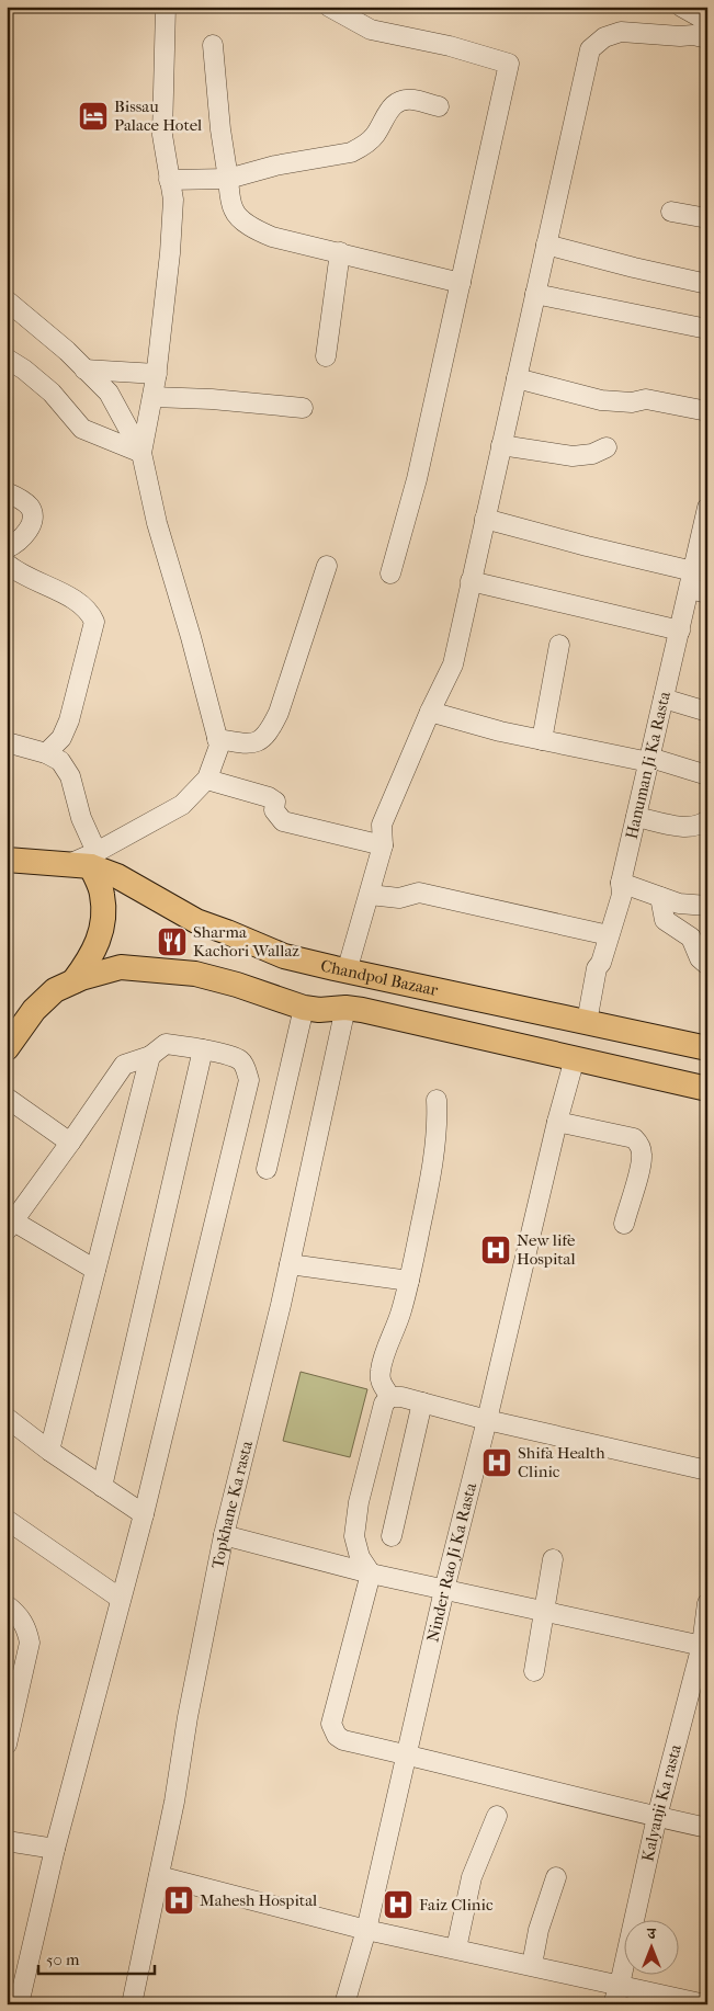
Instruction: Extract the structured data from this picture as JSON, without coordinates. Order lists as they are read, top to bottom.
{
  "streets": {
    "main road": ["Chandpol Bazaar"],
    "street": [
      "Hanuman Ji Ka Rasta",
      "Topkhane Ka rasta",
      "Ninder Rao Ji Ka Rasta",
      "Kalyanji Ka rasta"
    ]
  },
  "crossings": [
    ["Hanuman Ji Ka Rasta", "Chandpol Bazaar"]
  ],
  "places": {
    "hotel": ["Bissau Palace Hotel"],
    "restaurant": ["Sharma Kachori Wallaz"],
    "hospital": [
      "New life Hospital",
      "Shifa Health Clinic",
      "Mahesh Hospital",
      "Faiz Clinic"
    ]
  },
  "scale_bar": "50 m",
  "north": "top"
}
